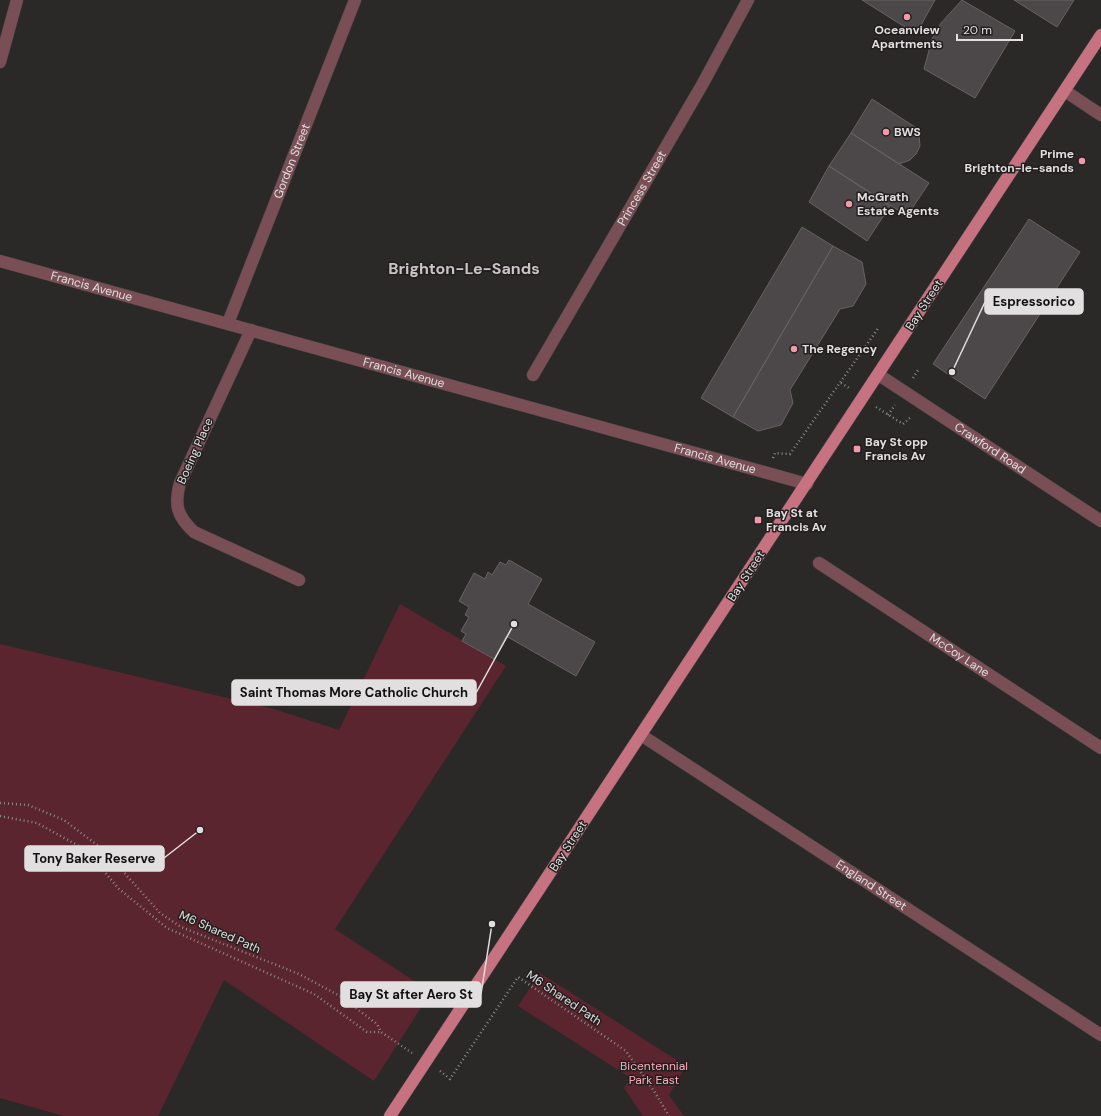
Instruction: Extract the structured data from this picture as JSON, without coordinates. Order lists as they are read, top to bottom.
{
  "streets": {
    "main road": ["Bay Street"],
    "street": [
      "Gordon Street",
      "Princess Street",
      "Francis Avenue",
      "Crawford Road",
      "Boeing Place",
      "McCoy Lane",
      "England Street"
    ],
    "path": ["M6 Shared Path"]
  },
  "crossings": [
    ["Gordon Street", "Francis Avenue"],
    ["Francis Avenue", "Bay Street"],
    ["Francis Avenue", "Boeing Place"],
    ["Bay Street", "Crawford Road"],
    ["Bay Street", "England Street"]
  ],
  "districts": ["Brighton-Le-Sands"],
  "parks": ["Bicentennial Park East"],
  "places": {
    "other": [
      "Oceanview Apartments",
      "BWS",
      "Prime Brighton-le-sands",
      "McGrath Estate Agents",
      "The Regency",
      "Espressorico",
      "Saint Thomas More Catholic Church",
      "Tony Baker Reserve",
      "Bay St after Aero St"
    ],
    "transit": ["Bay St opp Francis Av", "Bay St at Francis Av"]
  },
  "scale_bar": "20 m"
}
